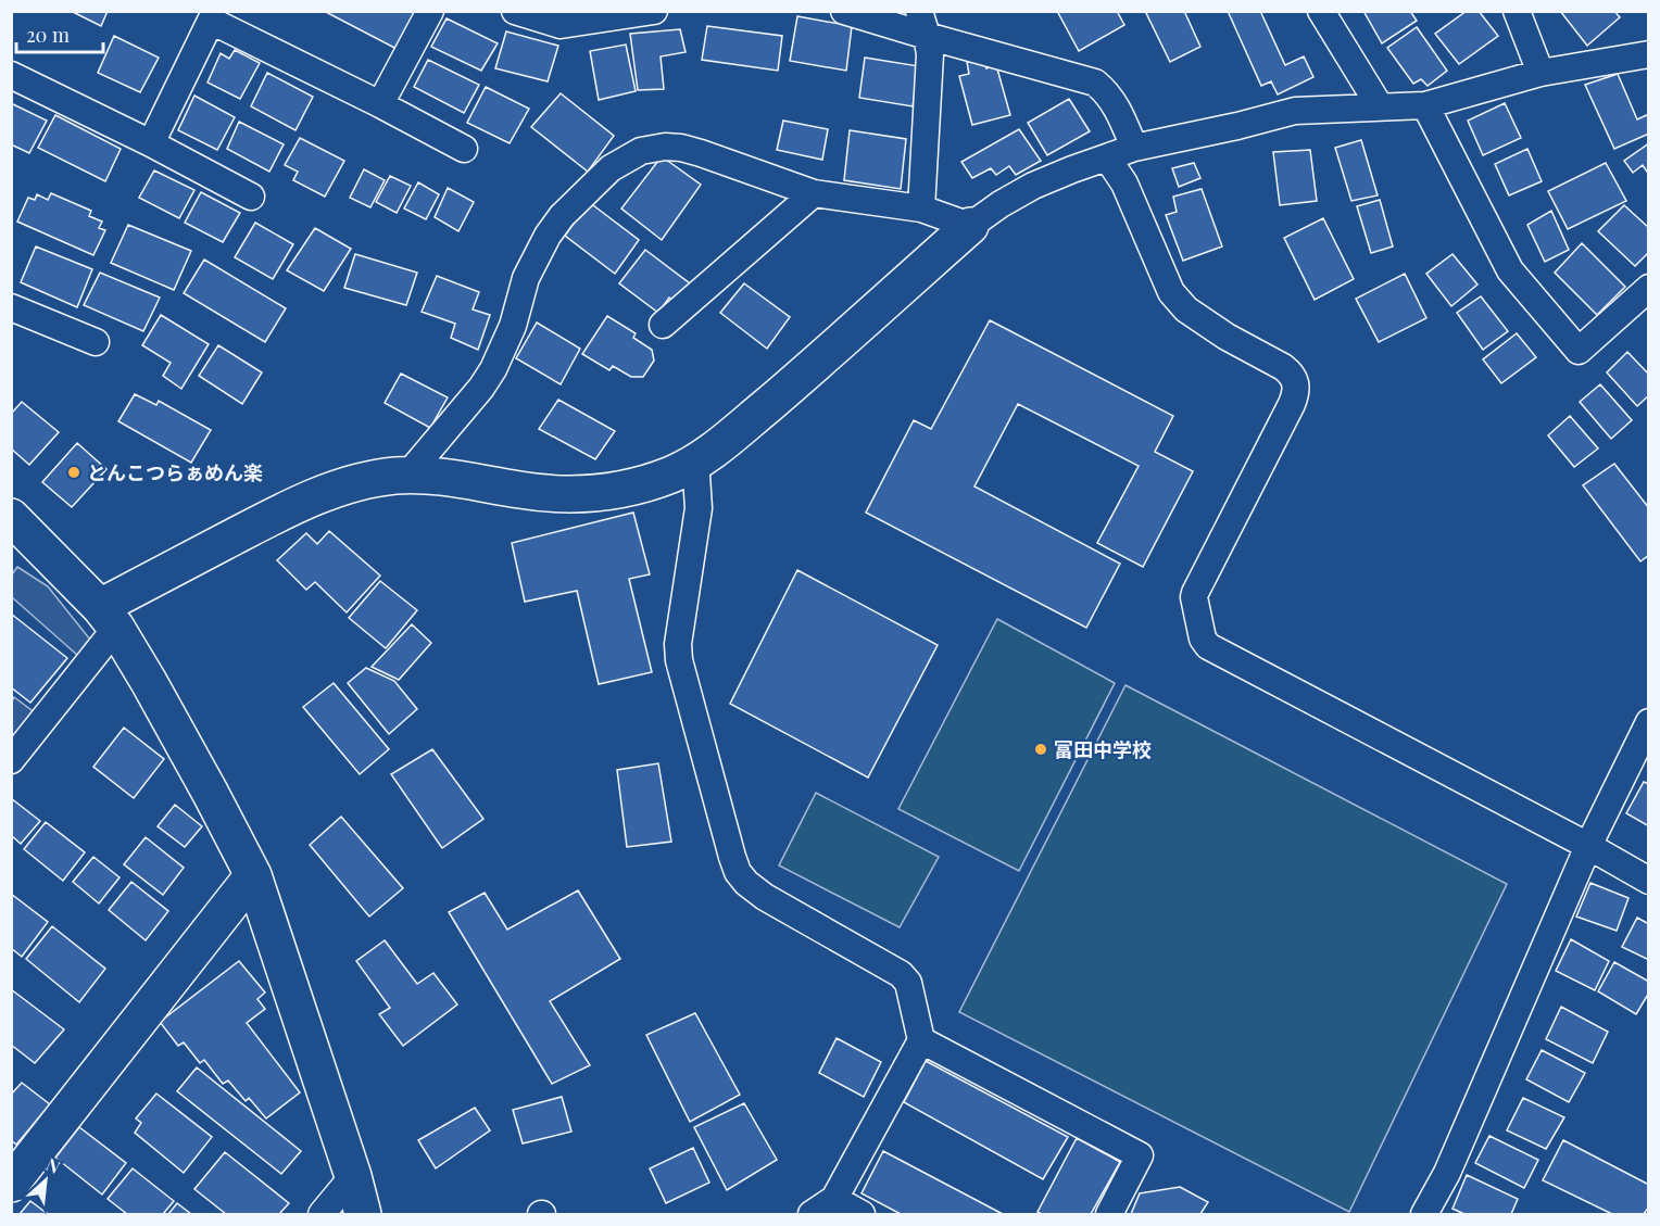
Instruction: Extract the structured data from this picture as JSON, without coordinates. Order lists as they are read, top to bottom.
{
  "places": ["とんこつらぁめん楽", "富田中学校"],
  "scale_bar": "20 m",
  "north": "top right"
}
